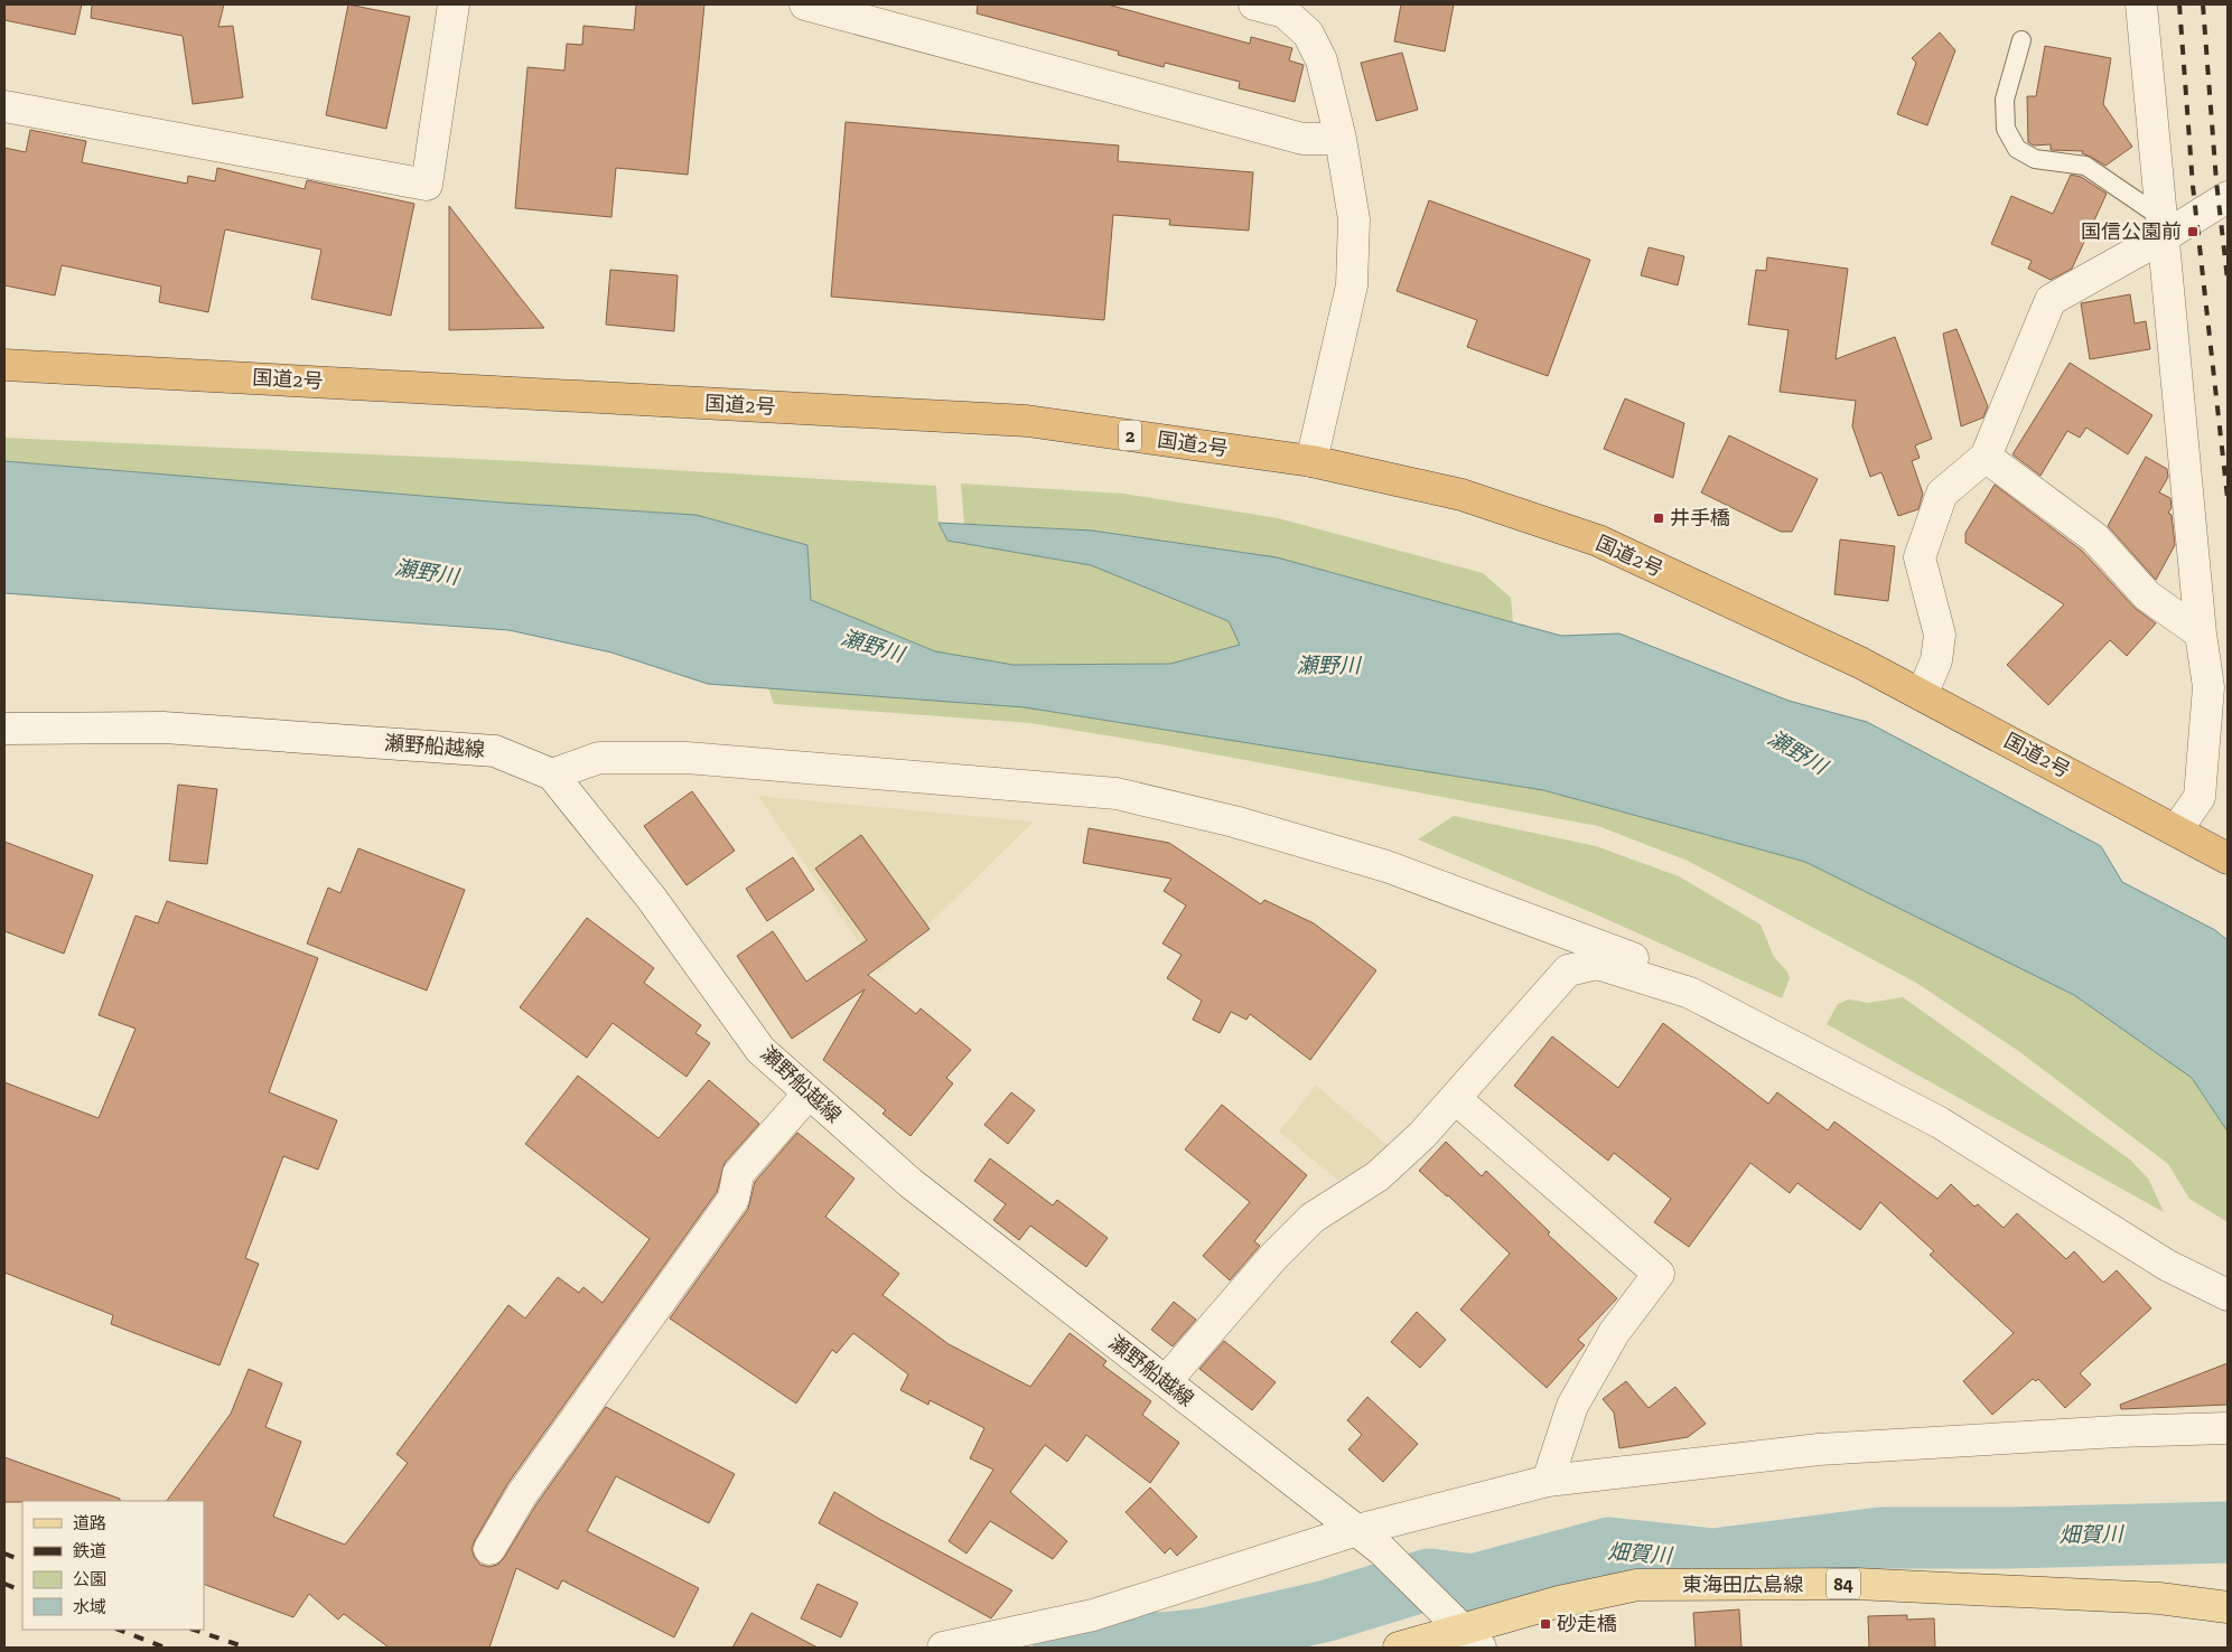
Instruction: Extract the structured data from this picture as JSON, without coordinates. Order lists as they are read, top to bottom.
{
  "streets": {
    "highway": ["国道2号", "2"],
    "main road": ["84", "東海田広島線"],
    "street": ["瀬野船越線"]
  },
  "crossings": [
    ["瀬野船越線", "東海田広島線"]
  ],
  "water": ["瀬野川", "畑賀川"],
  "places": {
    "transit": ["国信公園前", "井手橋", "砂走橋"]
  },
  "legend": [
    "道路",
    "鉄道",
    "公園",
    "水域"
  ]
}
